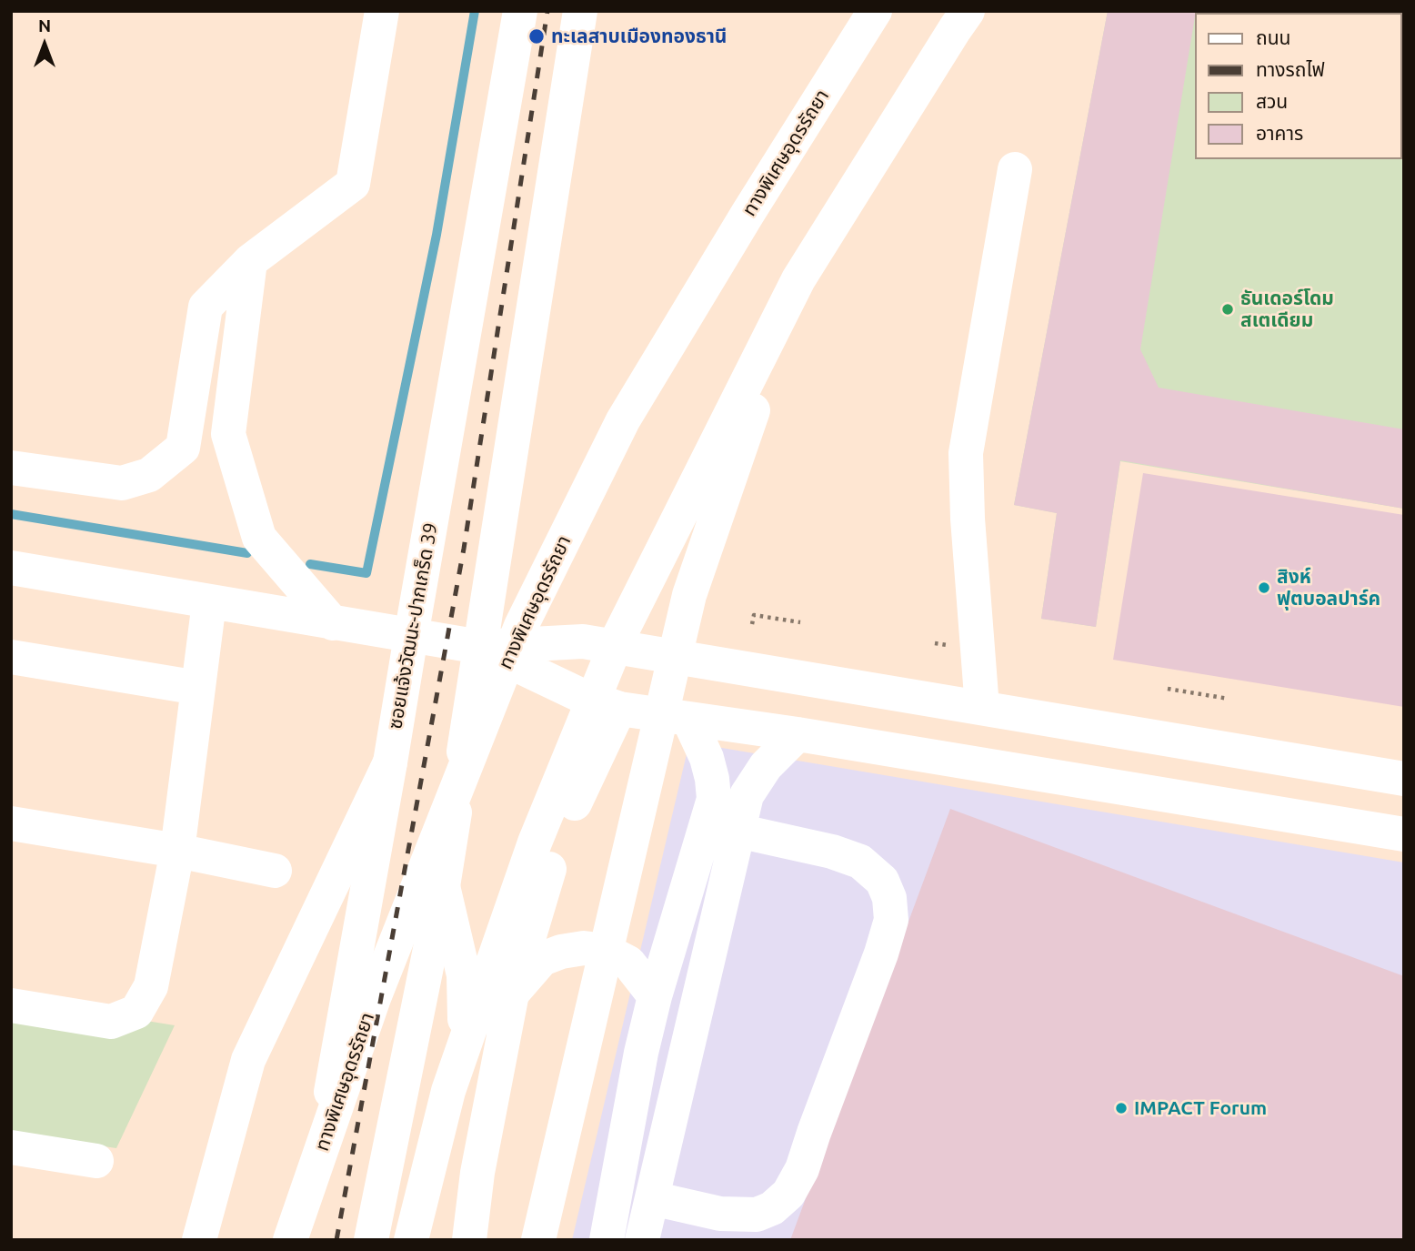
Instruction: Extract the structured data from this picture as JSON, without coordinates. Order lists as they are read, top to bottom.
{
  "streets": {
    "main road": ["ทางพิเศษอุดรรัถยา", "ซอยแจ้งวัฒนะ-ปากเกร็ด 39"]
  },
  "places": [
    "ทะเลสาบเมืองทองธานี",
    "ธันเดอร์โดม สเตเดียม",
    "สิงห์ ฟุตบอลปาร์ค",
    "IMPACT Forum"
  ],
  "legend": [
    "ถนน",
    "ทางรถไฟ",
    "สวน",
    "อาคาร"
  ],
  "north": "top"
}
